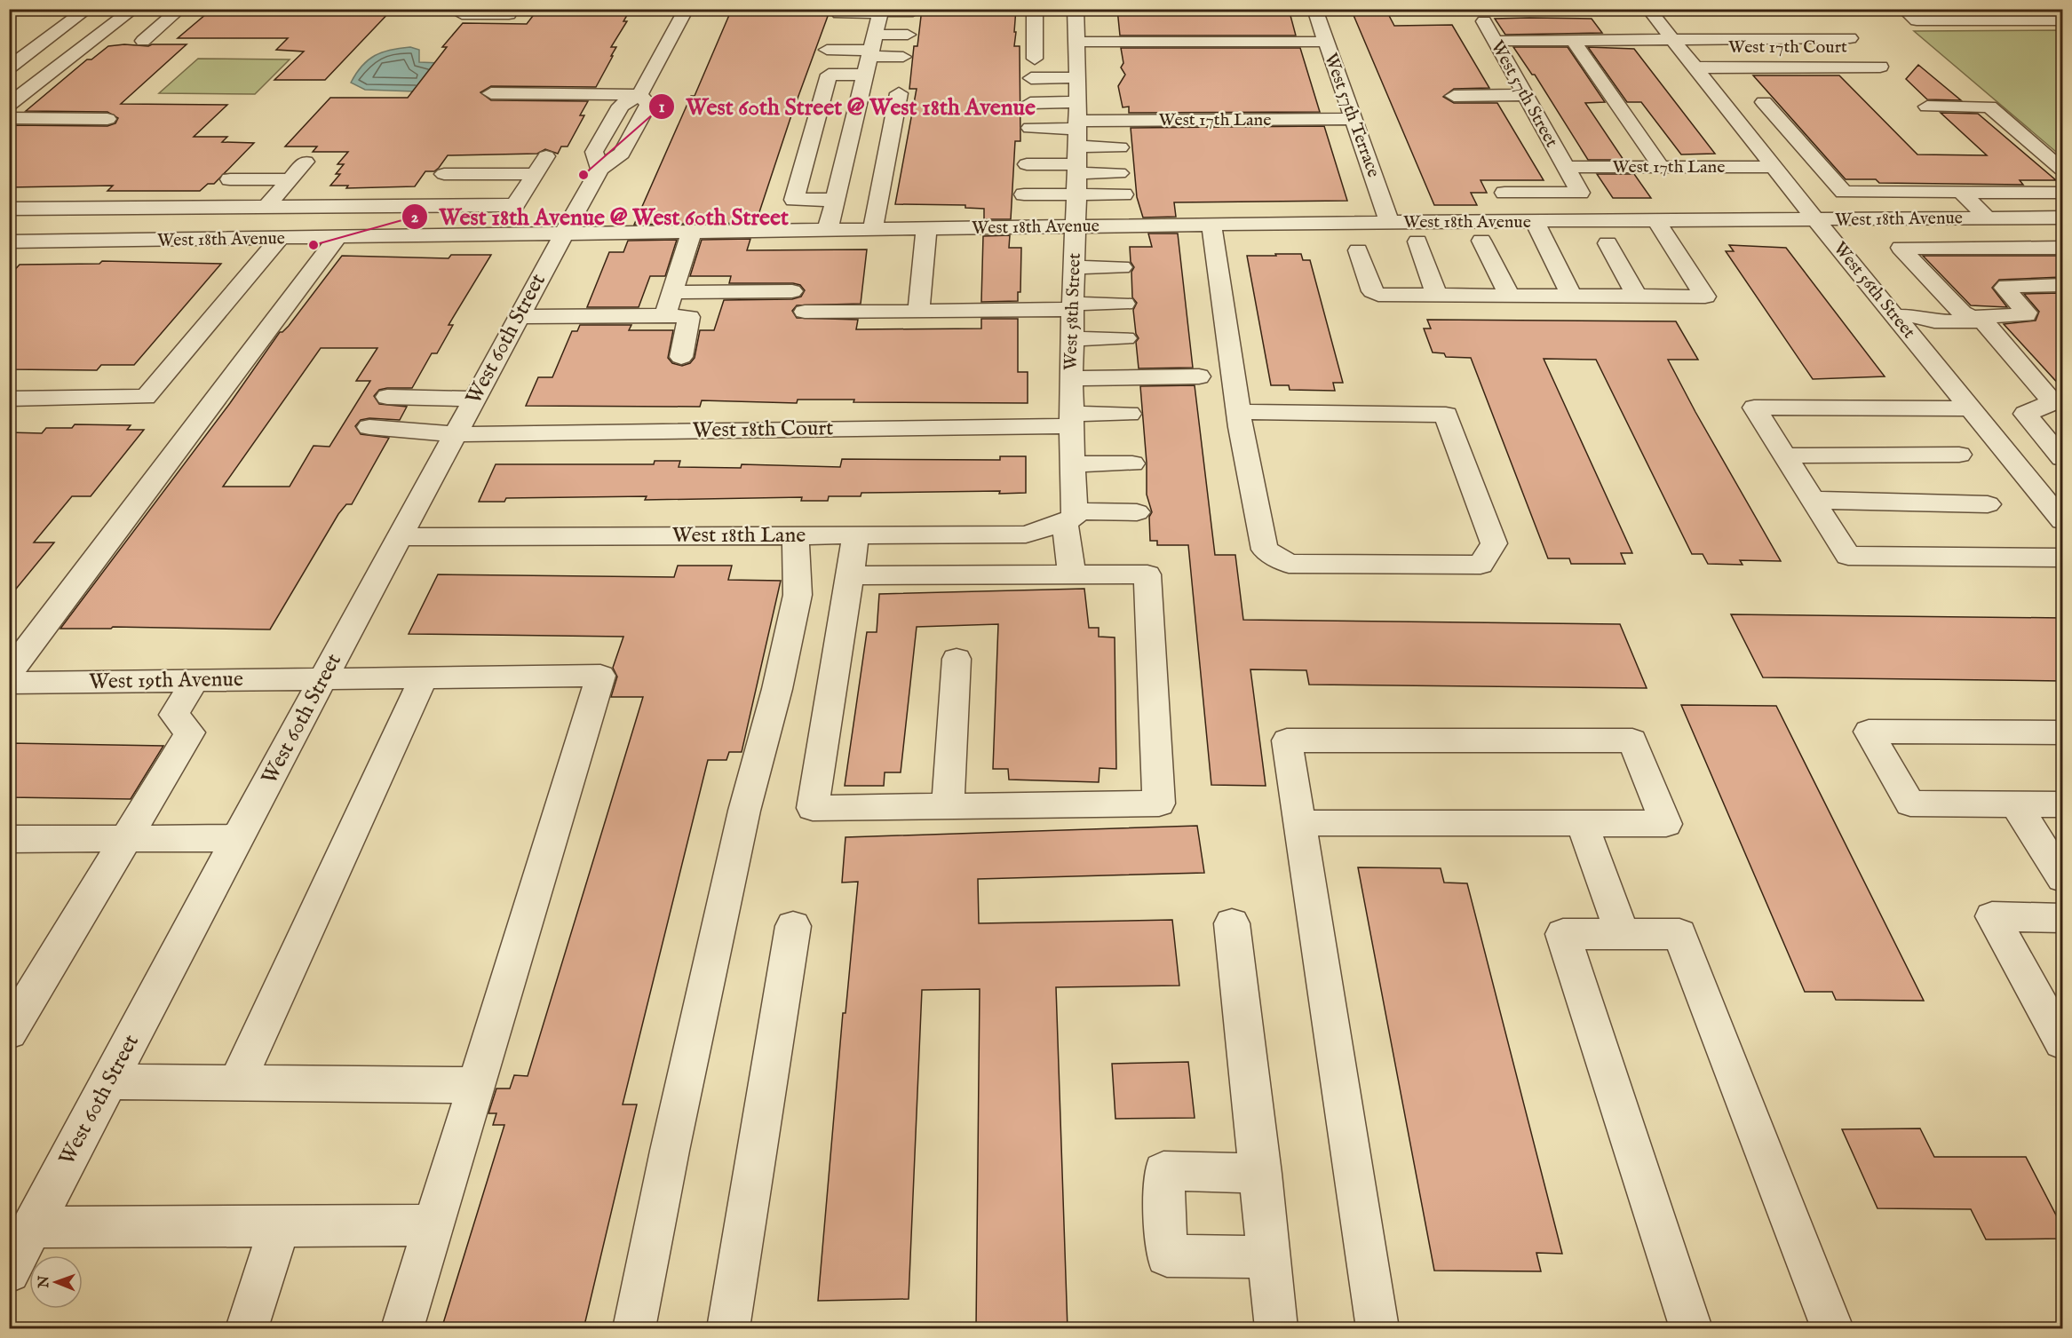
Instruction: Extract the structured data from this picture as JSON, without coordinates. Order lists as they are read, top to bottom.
{
  "streets": {
    "street": [
      "West 17th Court",
      "West 57th Street",
      "West 57th Terrace",
      "West 17th Lane",
      "West 18th Avenue",
      "West 56th Street",
      "West 58th Street",
      "West 60th Street",
      "West 18th Court",
      "West 18th Lane",
      "West 19th Avenue"
    ]
  },
  "crossings": [
    ["West 17th Court", "West 56th Street"],
    ["West 57th Street", "West 17th Lane"],
    ["West 57th Terrace", "West 17th Lane"],
    ["West 57th Terrace", "West 18th Avenue"],
    ["West 17th Lane", "West 56th Street"],
    ["West 17th Lane", "West 58th Street"],
    ["West 18th Avenue", "West 56th Street"],
    ["West 18th Avenue", "West 58th Street"],
    ["West 18th Avenue", "West 60th Street"],
    ["West 58th Street", "West 18th Court"],
    ["West 58th Street", "West 18th Lane"],
    ["West 60th Street", "West 18th Court"],
    ["West 60th Street", "West 18th Lane"],
    ["West 60th Street", "West 19th Avenue"]
  ],
  "places": ["West 60th Street @ West 18th Avenue", "West 18th Avenue @ West 60th Street"],
  "north": "left"
}
